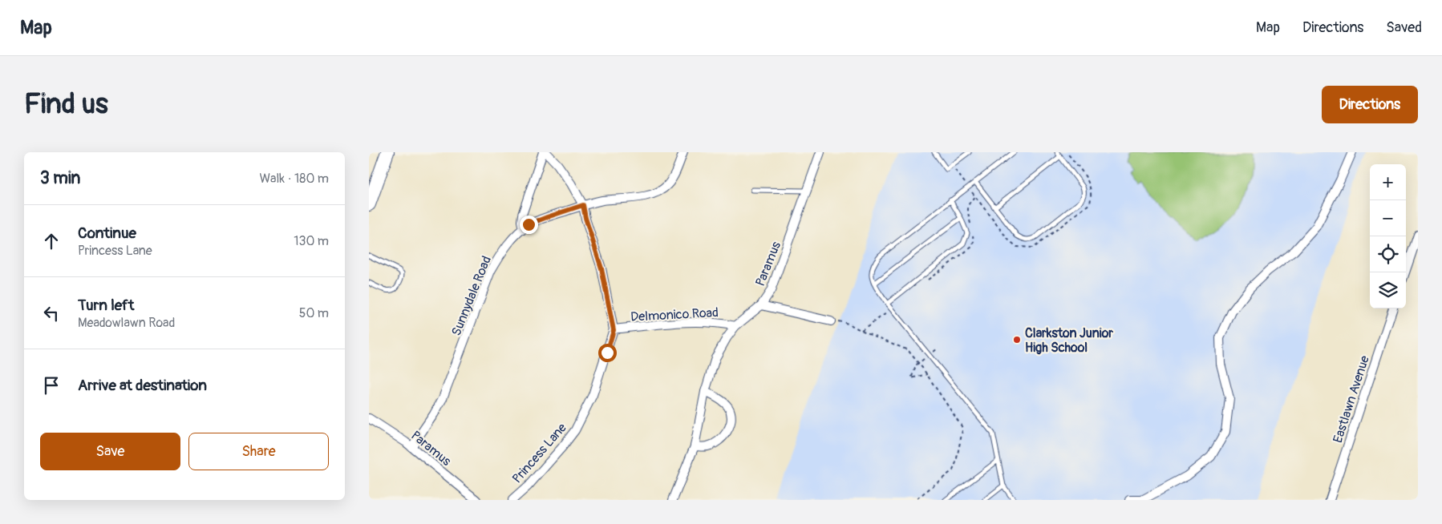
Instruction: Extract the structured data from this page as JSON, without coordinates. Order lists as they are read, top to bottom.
{
  "streets": {
    "street": [
      "Paramus",
      "Sunnydale Road",
      "Delmonico Road",
      "Eastlawn Avenue",
      "Princess Lane"
    ]
  },
  "crossings": [
    ["Paramus", "Sunnydale Road"],
    ["Paramus", "Delmonico Road"],
    ["Sunnydale Road", "Princess Lane"],
    ["Delmonico Road", "Princess Lane"]
  ],
  "places": ["Clarkston Junior High School"],
  "page": {
    "header": "Map",
    "nav": ["Map", "Directions", "Saved"],
    "buttons": [
      "Directions",
      ["Save", "Share"]
    ],
    "title": "Find us",
    "heading": ["3 min", "Walk · 180 m"],
    "map_buttons": ["+", "−"],
    "list": [
      ["Continue", "Princess Lane", "130 m"],
      ["Turn left", "Meadowlawn Road", "50 m"],
      "Arrive at destination"
    ]
  }
}
